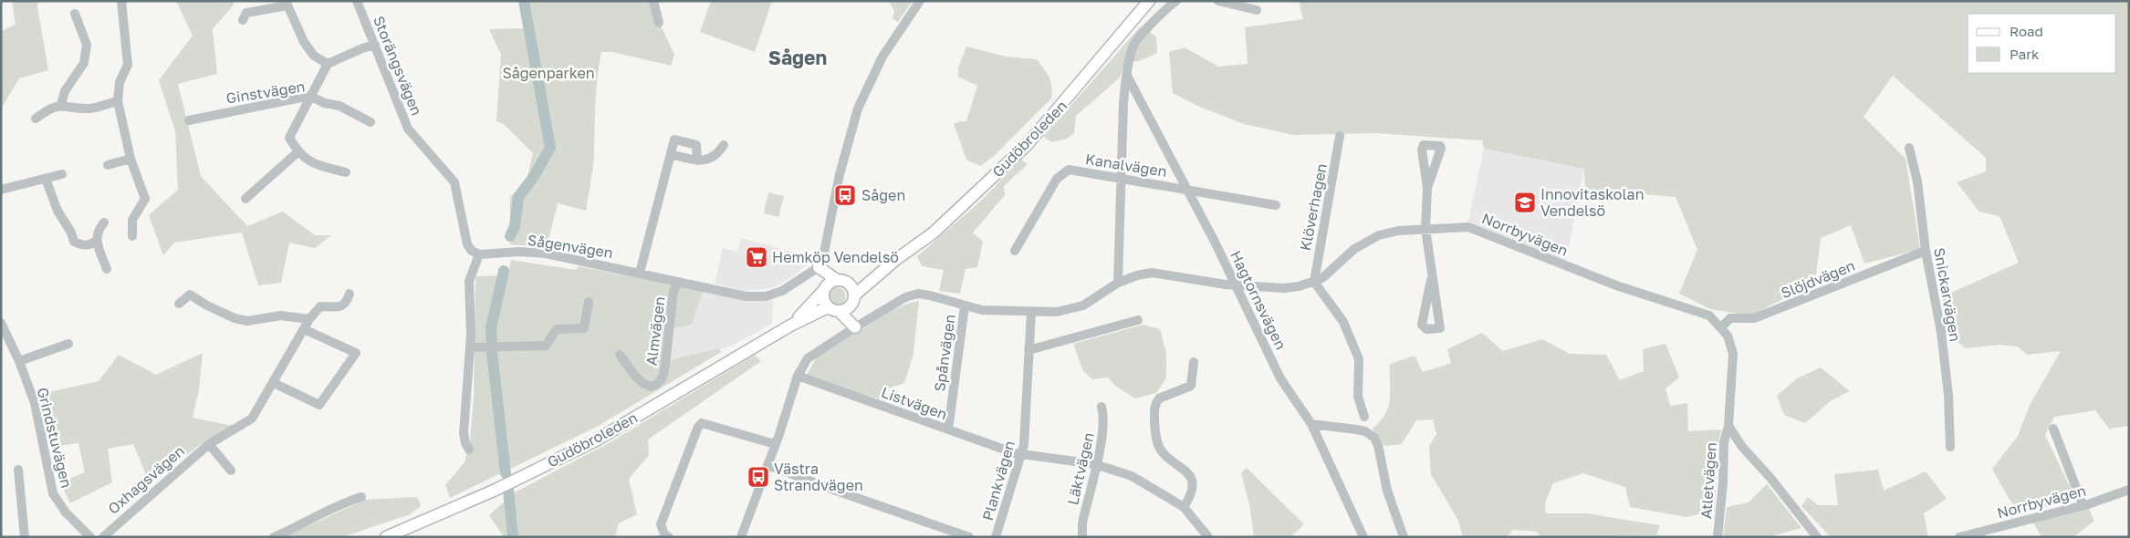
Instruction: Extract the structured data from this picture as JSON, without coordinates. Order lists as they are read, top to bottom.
{
  "streets": {
    "main road": ["Gudöbroleden"],
    "street": [
      "Storängsvägen",
      "Ginstvägen",
      "Kanalvägen",
      "Klöverhagen",
      "Norrbyvägen",
      "Sågenvägen",
      "Slöjdvägen",
      "Snickarvägen",
      "Hagtornsvägen",
      "Almvägen",
      "Spånvägen",
      "Listvägen",
      "Grindstuvägen",
      "Läktvägen",
      "Oxhagsvägen",
      "Plankvägen",
      "Atletvägen"
    ]
  },
  "crossings": [
    ["Storängsvägen", "Sågenvägen"],
    ["Kanalvägen", "Hagtornsvägen"],
    ["Klöverhagen", "Norrbyvägen"],
    ["Norrbyvägen", "Slöjdvägen"],
    ["Norrbyvägen", "Hagtornsvägen"],
    ["Norrbyvägen", "Spånvägen"],
    ["Norrbyvägen", "Listvägen"],
    ["Norrbyvägen", "Plankvägen"],
    ["Norrbyvägen", "Atletvägen"],
    ["Sågenvägen", "Almvägen"],
    ["Slöjdvägen", "Snickarvägen"],
    ["Spånvägen", "Listvägen"],
    ["Listvägen", "Läktvägen"],
    ["Listvägen", "Plankvägen"]
  ],
  "districts": ["Sågen"],
  "parks": ["Sågenparken"],
  "places": {
    "bus stop": ["Sågen", "Västra Strandvägen"],
    "school or university": ["Innovitaskolan Vendelsö"],
    "supermarket": ["Hemköp Vendelsö"]
  },
  "legend": ["Road", "Park"]
}
